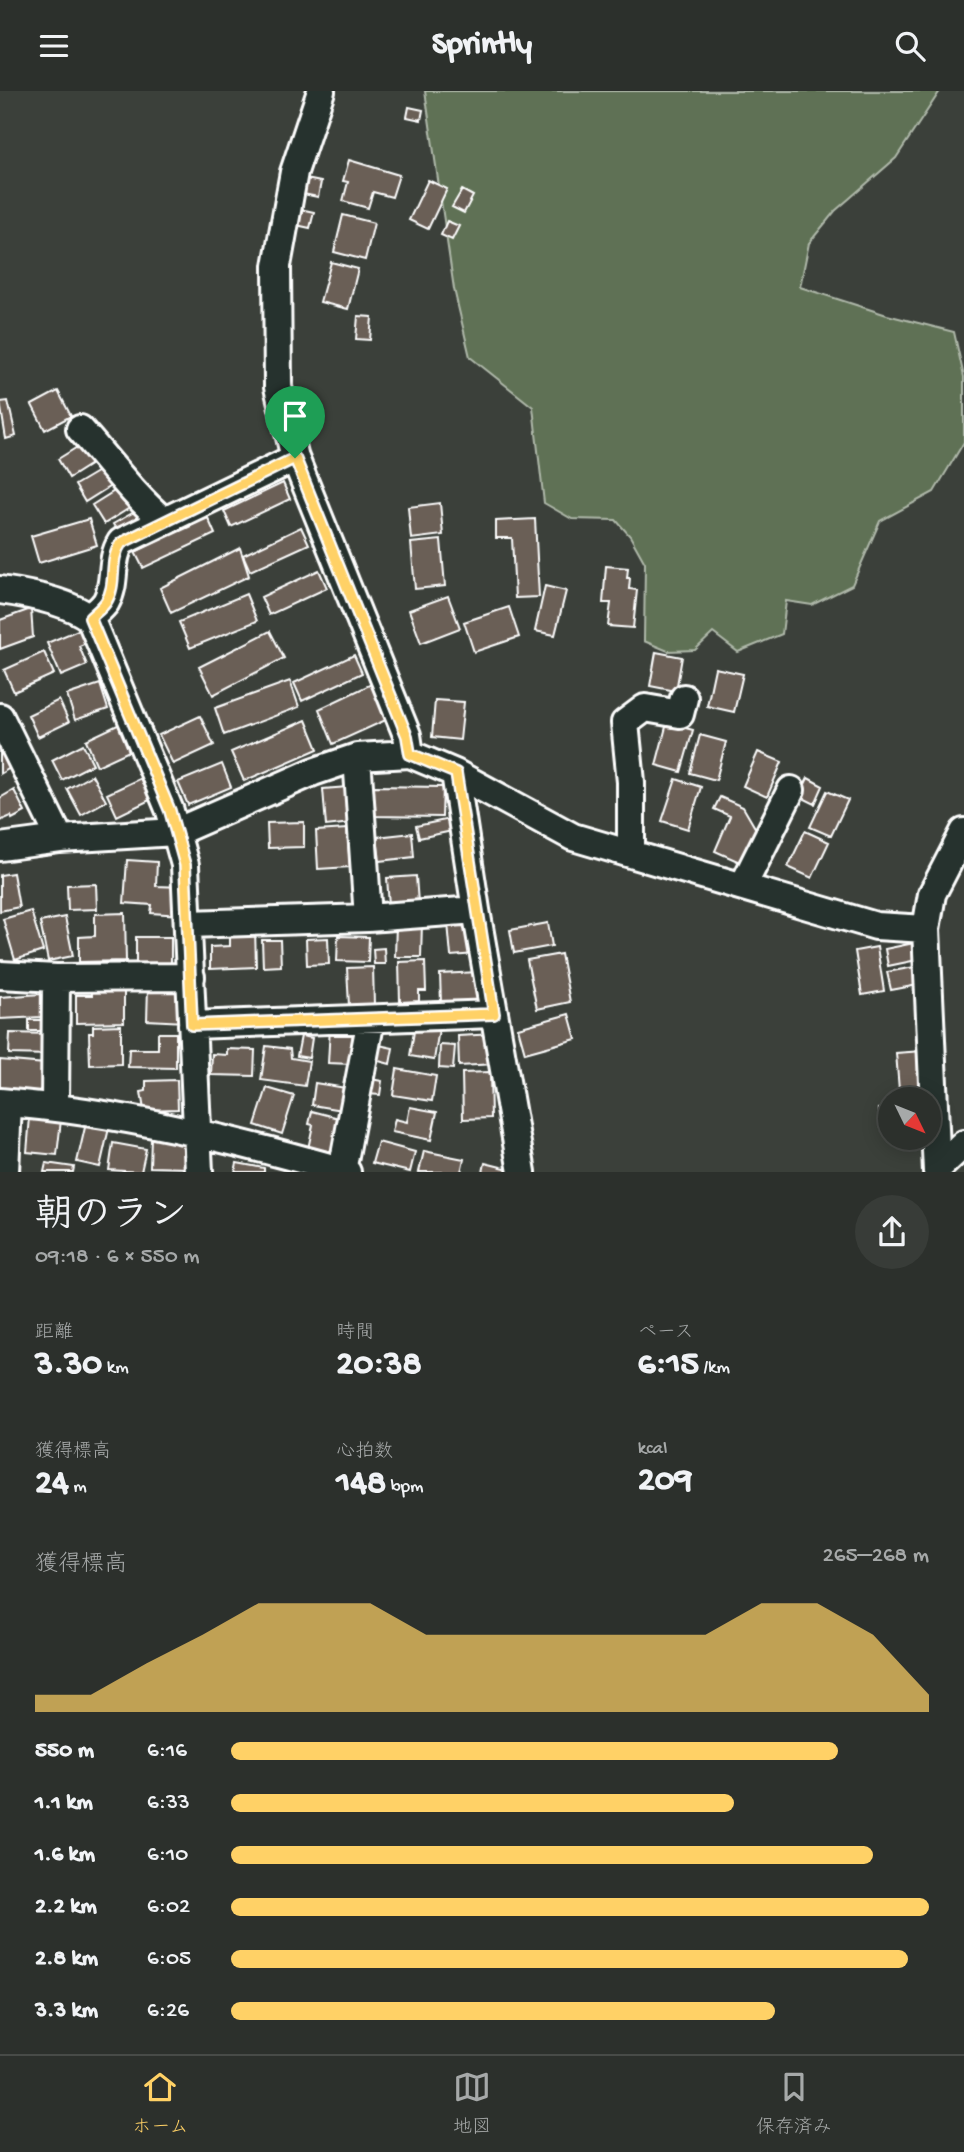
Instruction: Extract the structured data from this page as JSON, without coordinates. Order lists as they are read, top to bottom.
{
  "north": "bottom right",
  "page": {
    "header": "Sprintly",
    "heading": ["朝のラン", "09:18 · 6 × 550 m"],
    "stats": [
      ["距離", "3.30 km"],
      ["時間", "20:38"],
      ["ペース", "6:15 /km"],
      ["獲得標高", "24 m"],
      ["心拍数", "148 bpm"],
      ["kcal", "209"]
    ],
    "chart": ["獲得標高", "265–268 m"],
    "list": [
      {
        "name": "550 m",
        "note": "6:16"
      },
      {
        "name": "1.1 km",
        "note": "6:33"
      },
      {
        "name": "1.6 km",
        "note": "6:10"
      },
      {
        "name": "2.2 km",
        "note": "6:02"
      },
      {
        "name": "2.8 km",
        "note": "6:05"
      },
      {
        "name": "3.3 km",
        "note": "6:26"
      }
    ],
    "tabs": ["ホーム", "地図", "保存済み"]
  }
}
